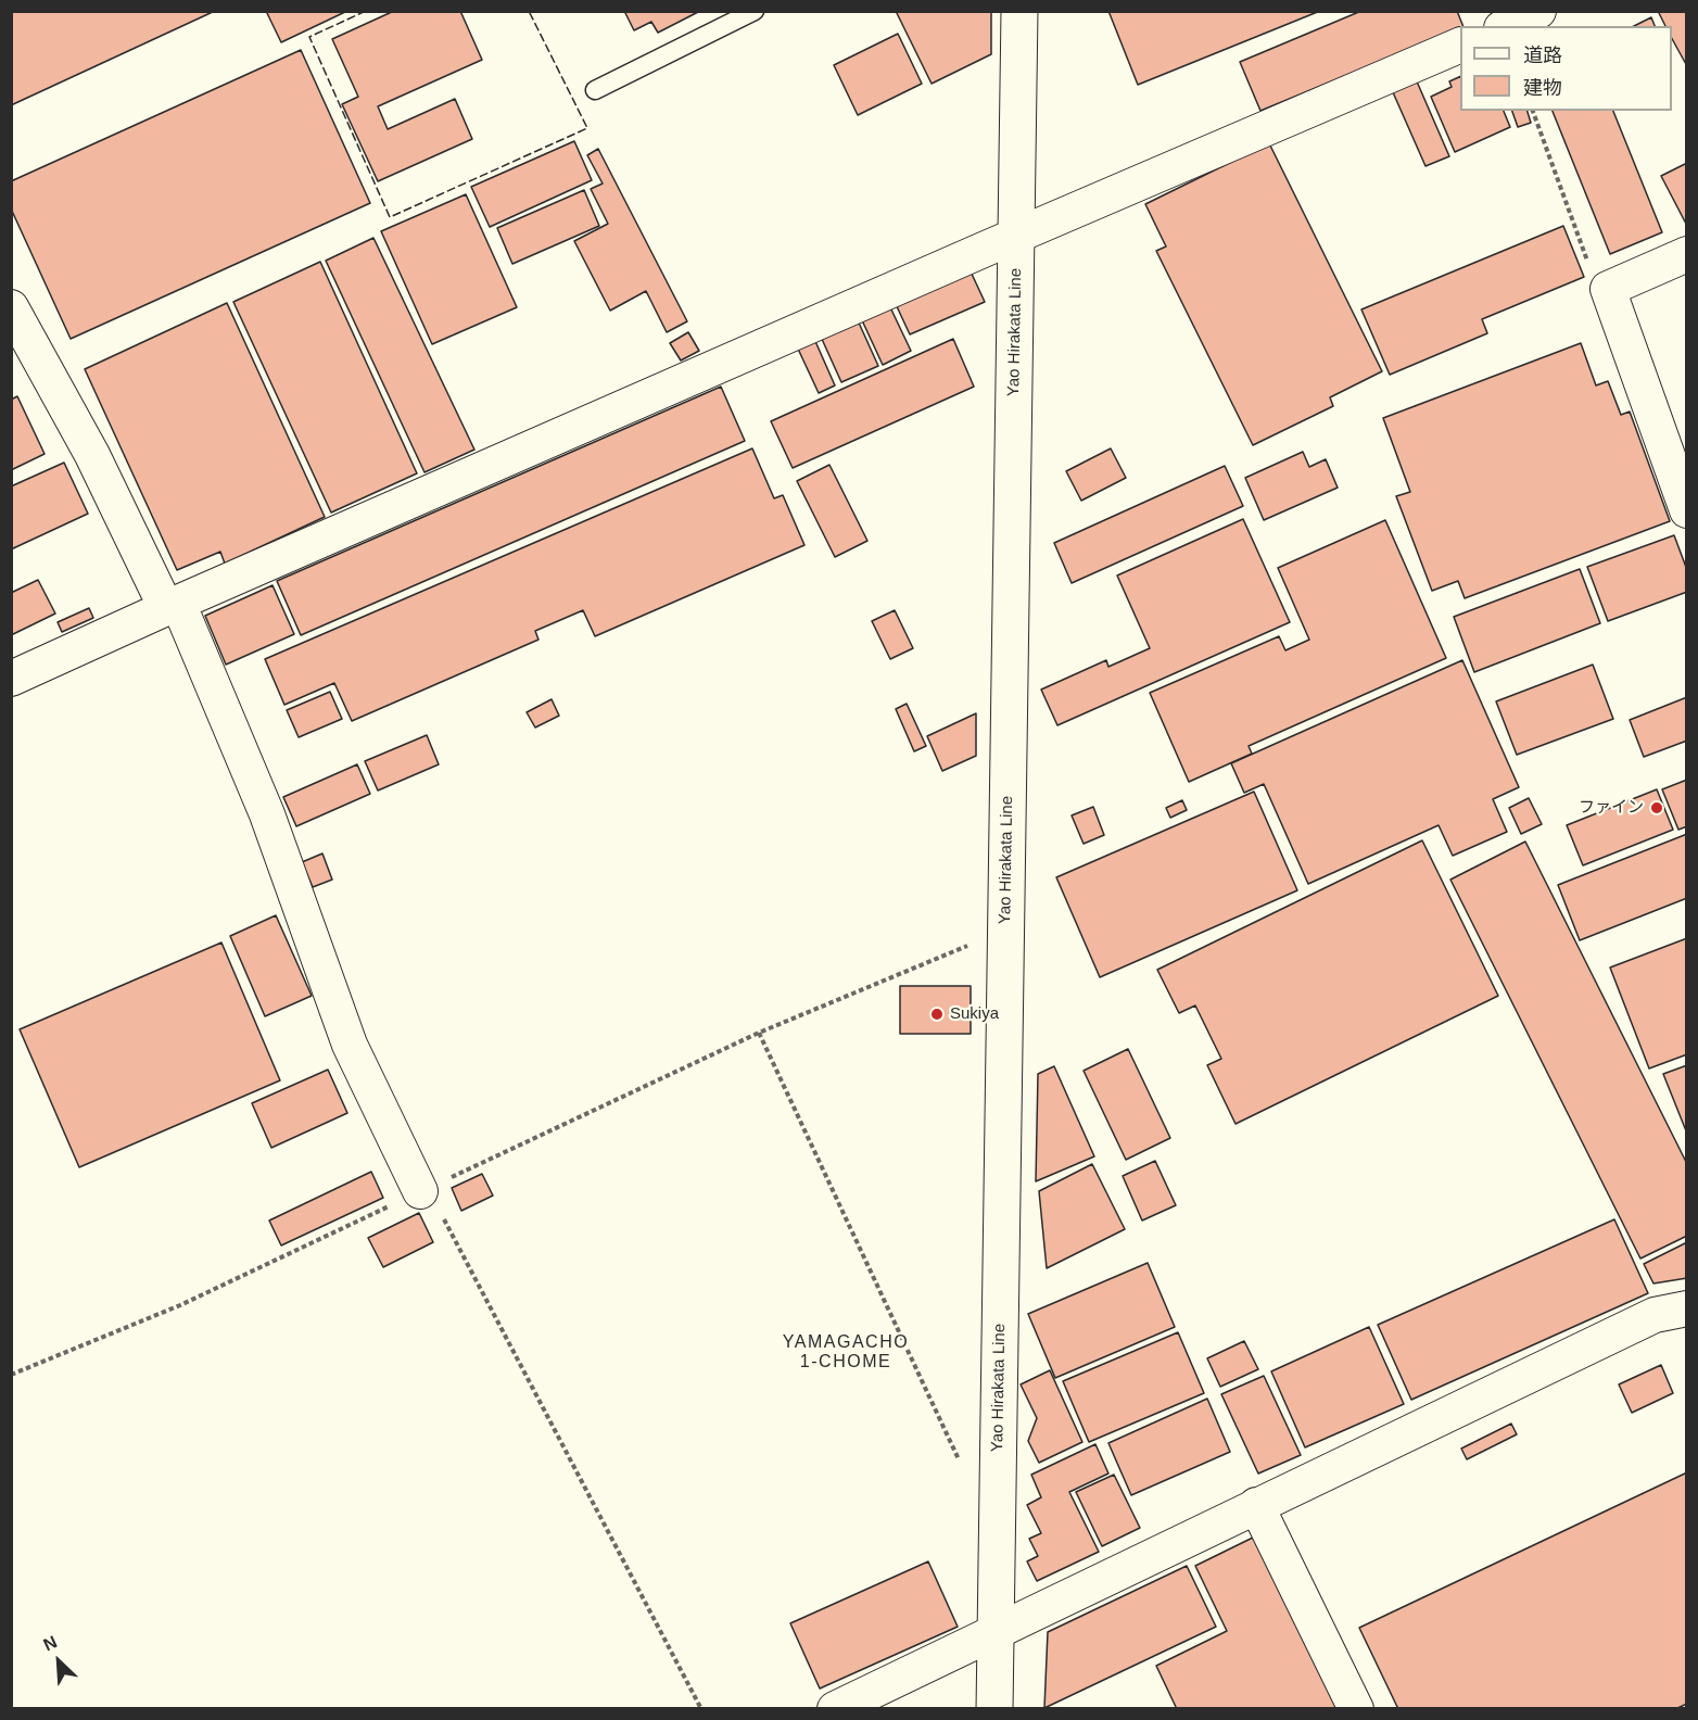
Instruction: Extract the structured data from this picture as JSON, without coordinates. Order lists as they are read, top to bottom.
{
  "streets": {
    "main road": ["Yao Hirakata Line"]
  },
  "districts": ["YAMAGACHO 1-CHOME"],
  "places": ["ファイン", "Sukiya"],
  "legend": ["道路", "建物"],
  "north": "top left"
}
